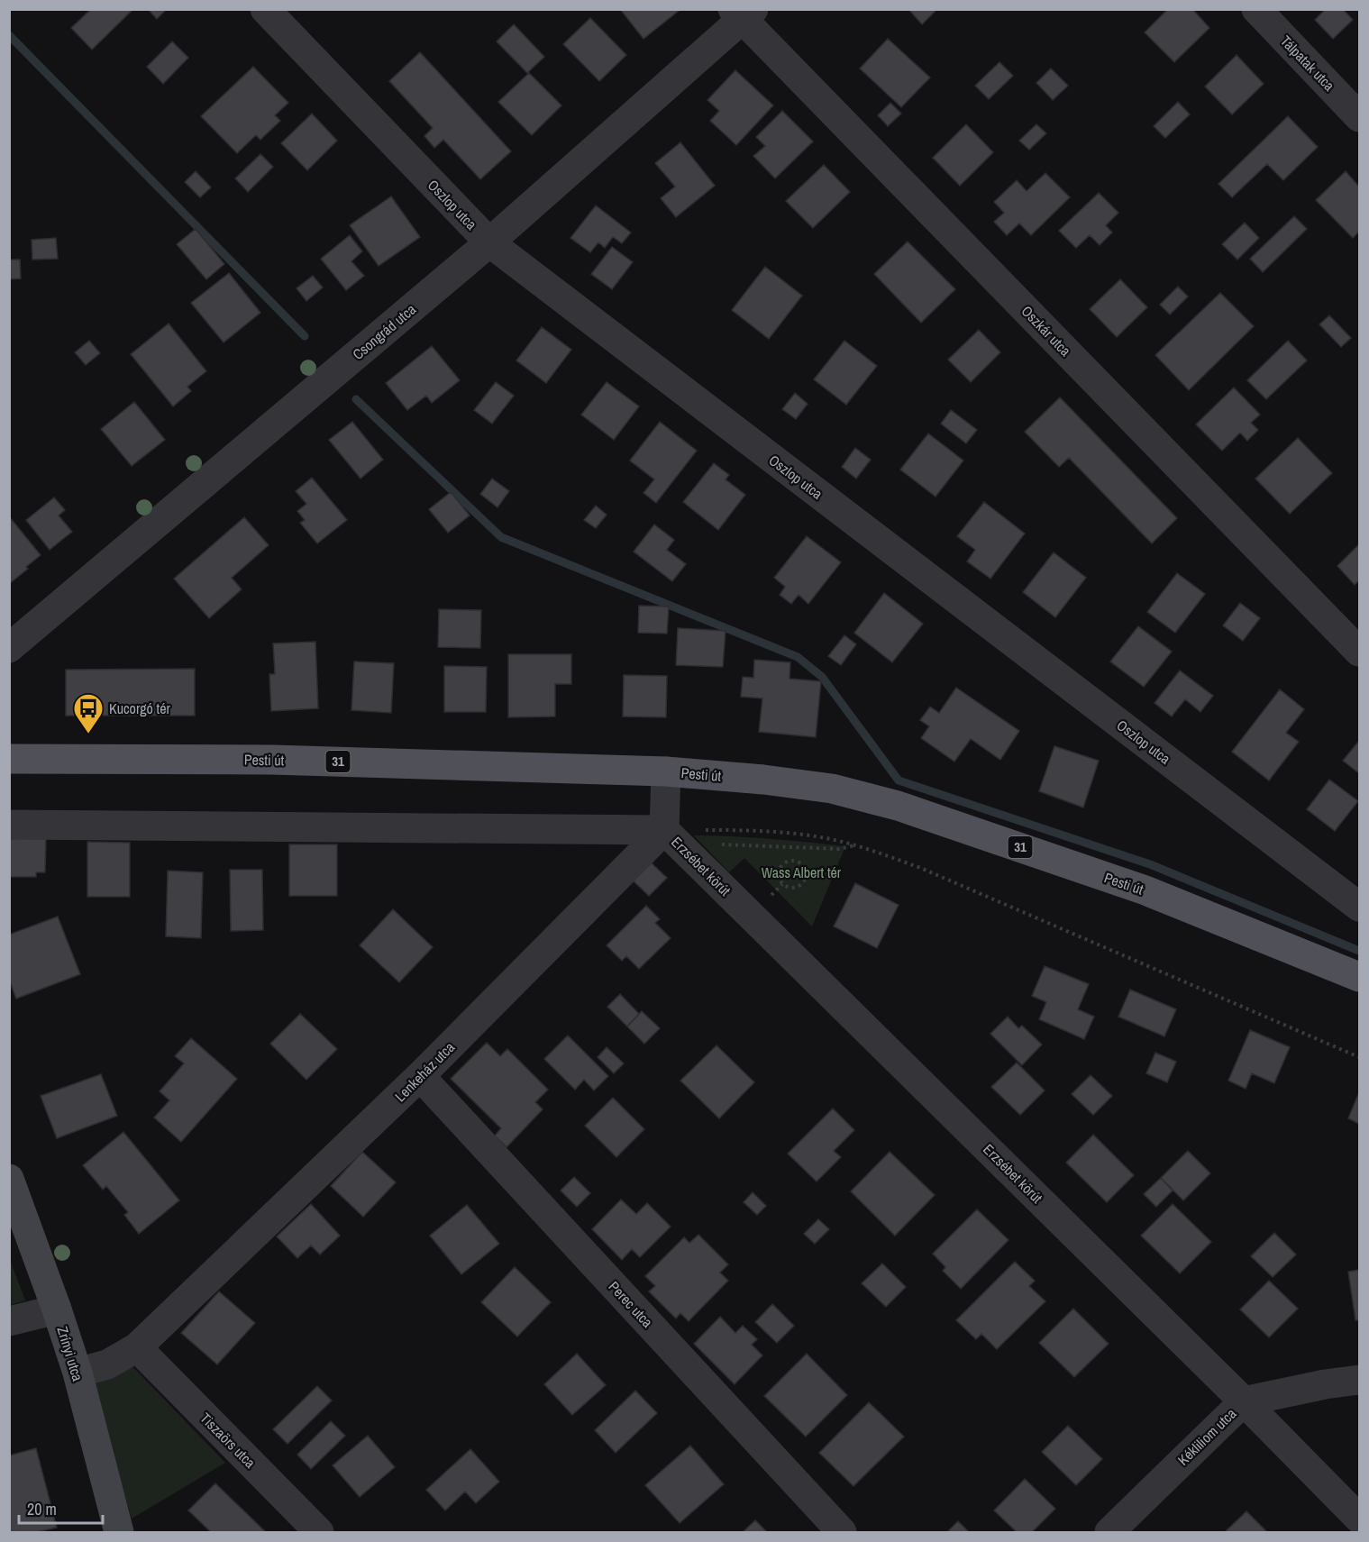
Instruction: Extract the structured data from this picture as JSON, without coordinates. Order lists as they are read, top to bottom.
{
  "streets": {
    "main road": ["Pesti út", "31", "Zrínyi utca"],
    "street": [
      "Tálpatak utca",
      "Oszlop utca",
      "Oszkár utca",
      "Csongrád utca",
      "Erzsébet körút",
      "Lenkeház utca",
      "Perec utca",
      "Kékliliom utca",
      "Tiszaörs utca"
    ]
  },
  "crossings": [
    ["Oszlop utca", "Csongrád utca"],
    ["Oszkár utca", "Csongrád utca"],
    ["Erzsébet körút", "Lenkeház utca"],
    ["Erzsébet körút", "Kékliliom utca"],
    ["Lenkeház utca", "Perec utca"],
    ["Lenkeház utca", "Zrínyi utca"],
    ["Lenkeház utca", "Tiszaörs utca"]
  ],
  "parks": ["Wass Albert tér"],
  "places": {
    "bus stop": ["Kucorgó tér"]
  },
  "scale_bar": "20 m"
}
